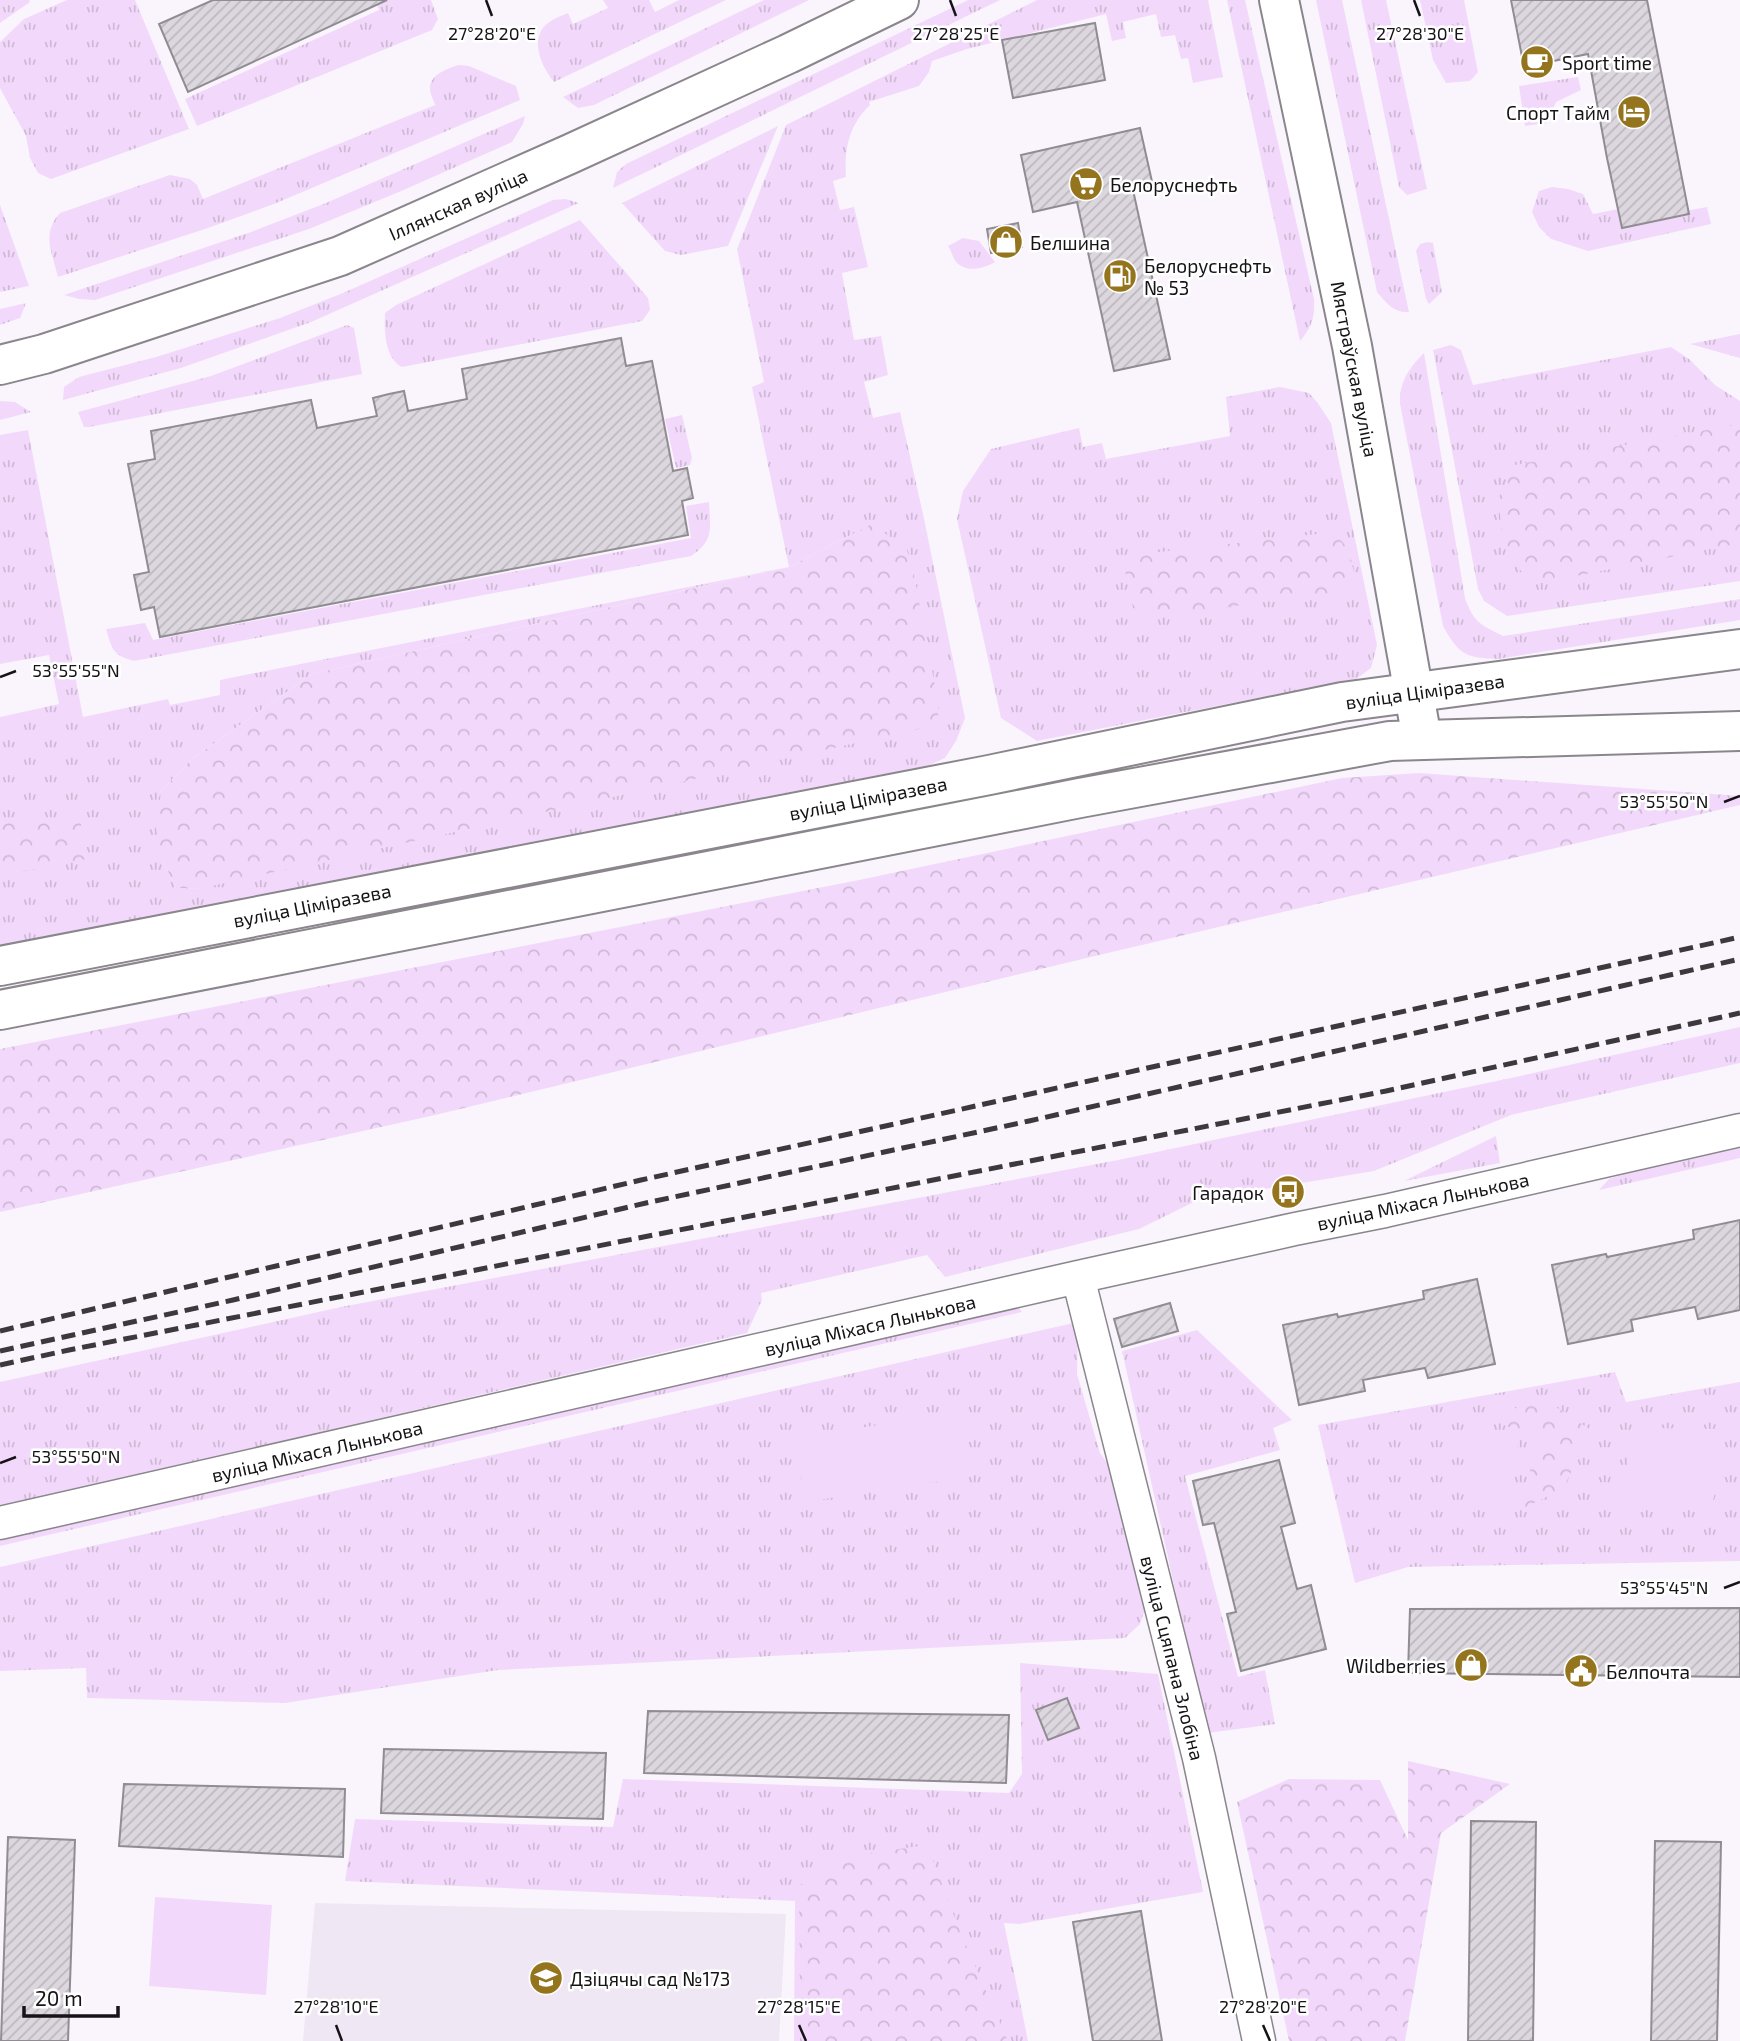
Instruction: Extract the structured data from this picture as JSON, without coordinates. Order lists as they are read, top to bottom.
{
  "streets": {
    "main road": ["Іллянская вуліца", "Мястраўская вуліца", "вуліца Ціміразева"],
    "street": ["вуліца Міхася Лынькова", "вуліца Сцяпана Злобіна"]
  },
  "crossings": [
    ["Мястраўская вуліца", "вуліца Ціміразева"],
    ["вуліца Міхася Лынькова", "вуліца Сцяпана Злобіна"]
  ],
  "places": {
    "cafe": ["Sport time"],
    "hotel": ["Спорт Тайм"],
    "supermarket": ["Белоруснефть"],
    "shop": ["Белшина", "Wildberries"],
    "fuel station": ["Белоруснефть № 53"],
    "bus stop": ["Гарадок"],
    "public building": ["Белпочта"],
    "school or university": ["Дзіцячы сад №173"]
  },
  "scale_bar": "20 m",
  "coordinates": [
    "27°28'25\"E",
    "27°28'20\"E",
    "27°28'30\"E",
    "53°55'55\"N",
    "53°55'50\"N",
    "53°55'45\"N",
    "27°28'10\"E",
    "27°28'15\"E"
  ]
}
